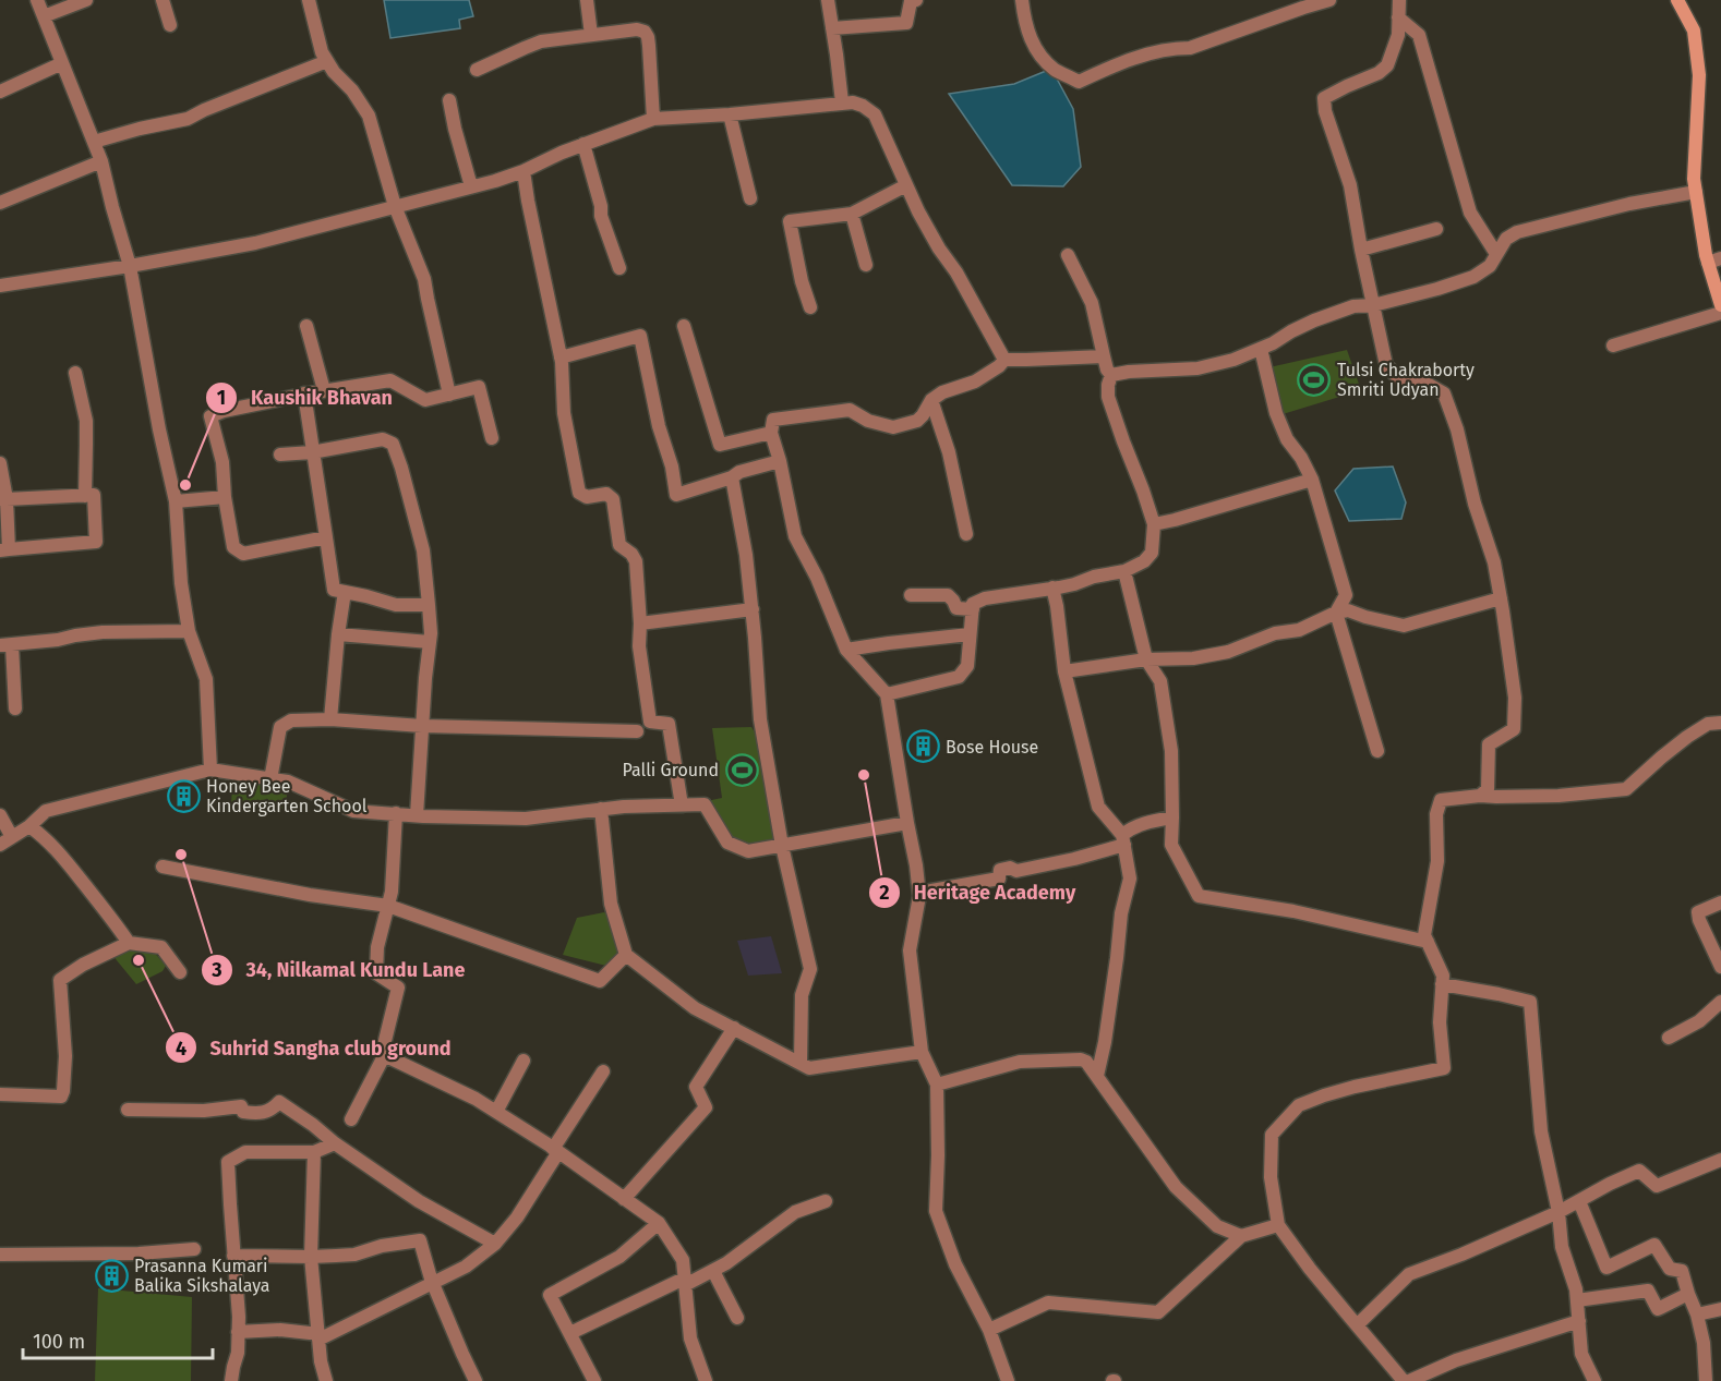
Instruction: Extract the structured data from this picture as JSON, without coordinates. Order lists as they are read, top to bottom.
{
  "places": {
    "sports": ["Tulsi Chakraborty Smriti Udyan", "Palli Ground"],
    "other": [
      "Kaushik Bhavan",
      "Heritage Academy",
      "34, Nilkamal Kundu Lane",
      "Suhrid Sangha club ground"
    ],
    "building": ["Bose House", "Honey Bee Kindergarten School", "Prasanna Kumari Balika Sikshalaya"]
  },
  "scale_bar": "100 m"
}
